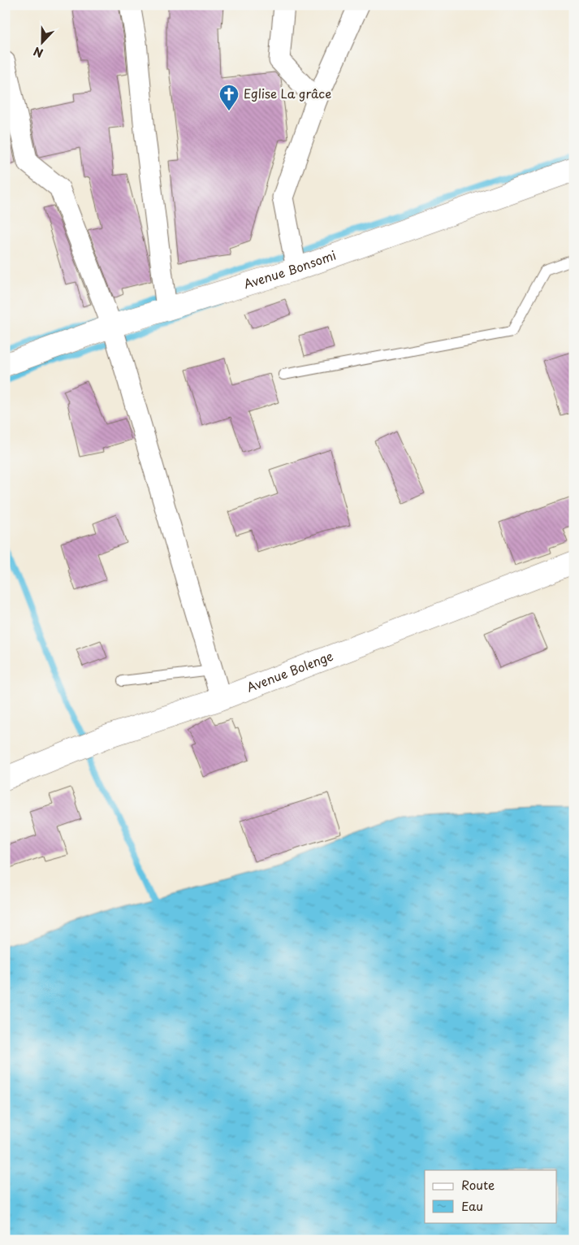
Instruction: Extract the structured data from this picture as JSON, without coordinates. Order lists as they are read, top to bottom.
{
  "streets": {
    "street": ["Avenue Bonsomi", "Avenue Bolenge"]
  },
  "places": {
    "church": ["Eglise La grâce"]
  },
  "legend": ["Route", "Eau"],
  "north": "bottom"
}
